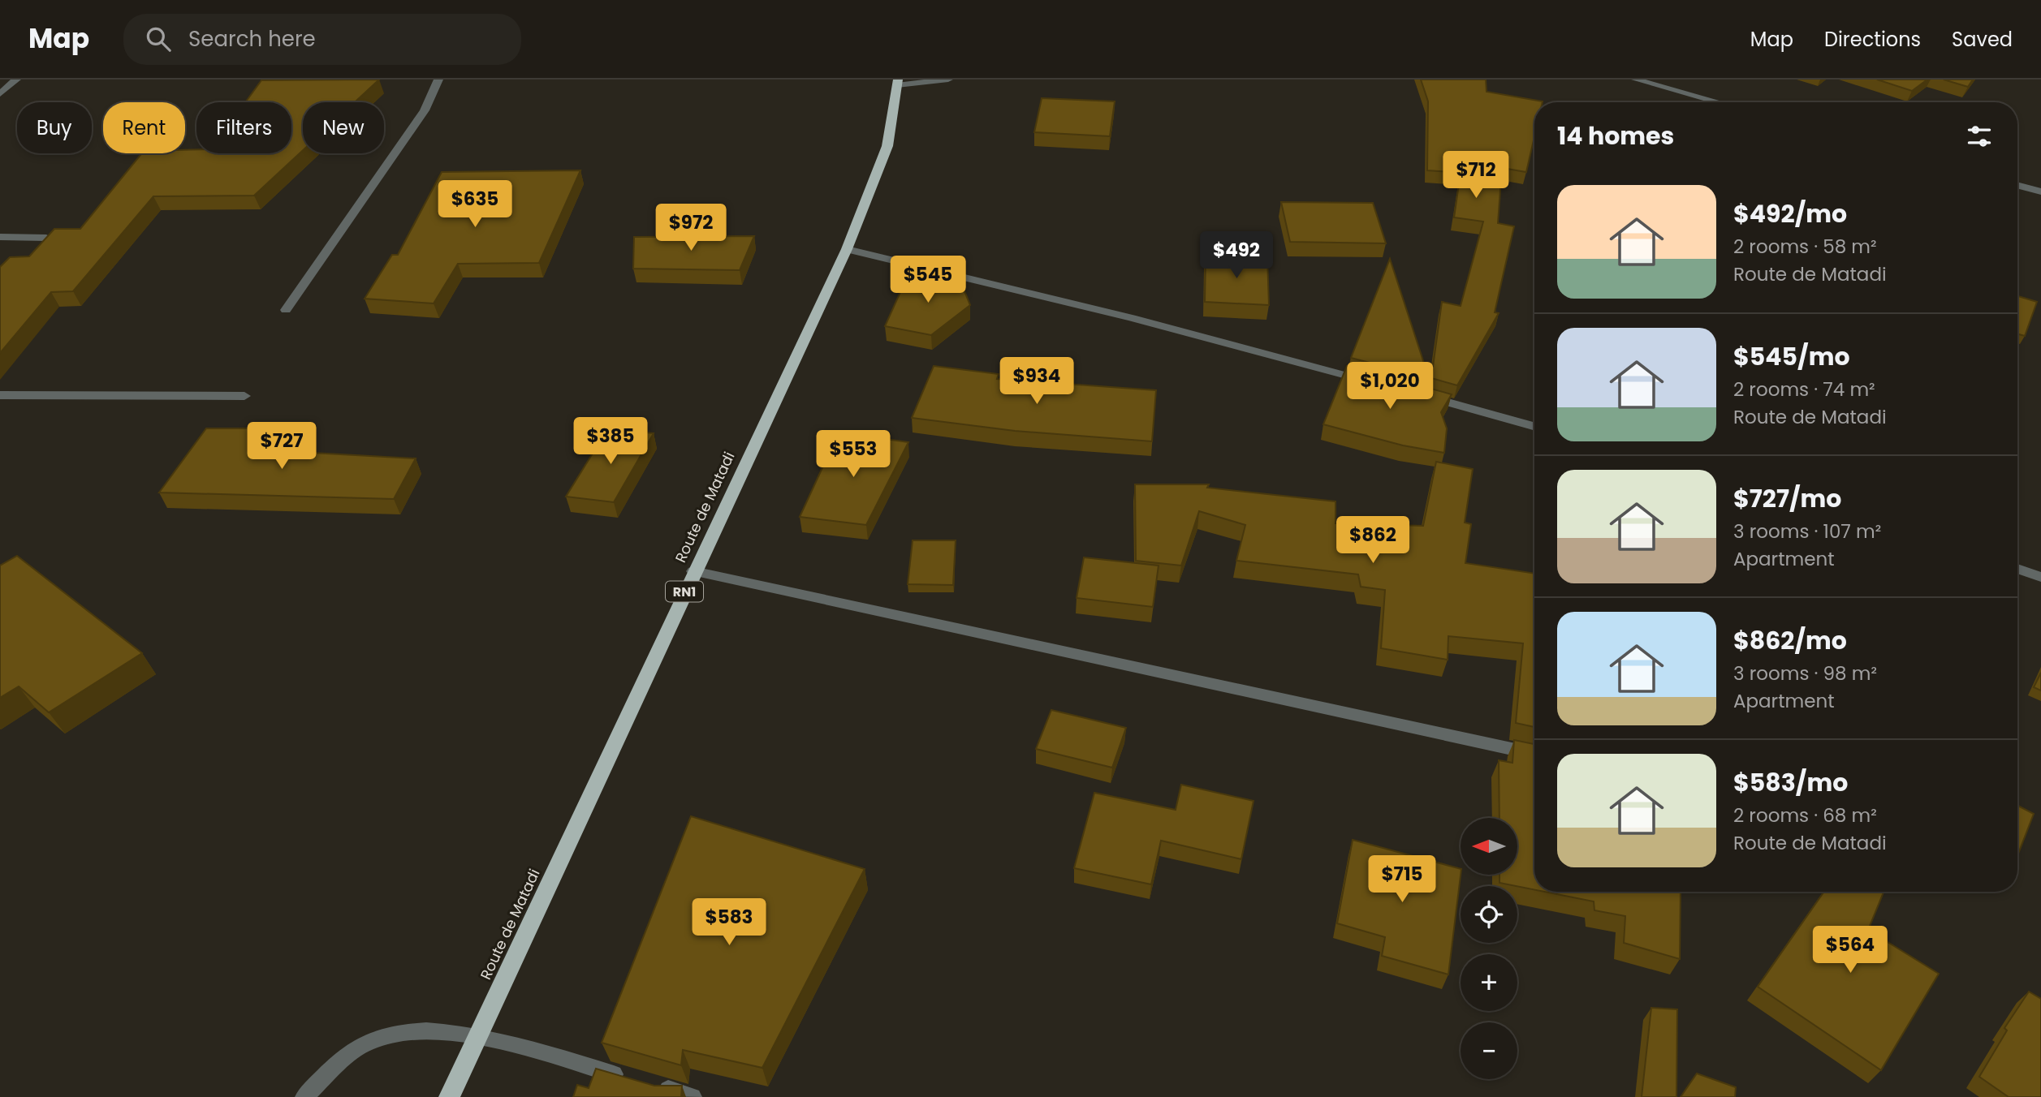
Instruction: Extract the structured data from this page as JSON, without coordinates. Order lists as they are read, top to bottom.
{
  "streets": {
    "highway": ["Route de Matadi", "RN1"]
  },
  "north": "left",
  "page": {
    "header": "Map",
    "search": "Search here",
    "nav": ["Map", "Directions", "Saved"],
    "chip": [
      "Buy",
      "Rent",
      "Filters",
      "New"
    ],
    "heading": "14 homes",
    "price": [
      "$712",
      "$635",
      "$972",
      "$492",
      "$545",
      "$934",
      "$1,020",
      "$385",
      "$727",
      "$553",
      "$862",
      "$715",
      "$583",
      "$564"
    ],
    "list": [
      {
        "name": "$492/mo",
        "note": "2 rooms · 58 m² · Route de Matadi"
      },
      {
        "name": "$545/mo",
        "note": "2 rooms · 74 m² · Route de Matadi"
      },
      {
        "name": "$727/mo",
        "note": "3 rooms · 107 m² · Apartment"
      },
      {
        "name": "$862/mo",
        "note": "3 rooms · 98 m² · Apartment"
      },
      {
        "name": "$583/mo",
        "note": "2 rooms · 68 m² · Route de Matadi"
      }
    ],
    "map_buttons": ["+", "−"]
  }
}
